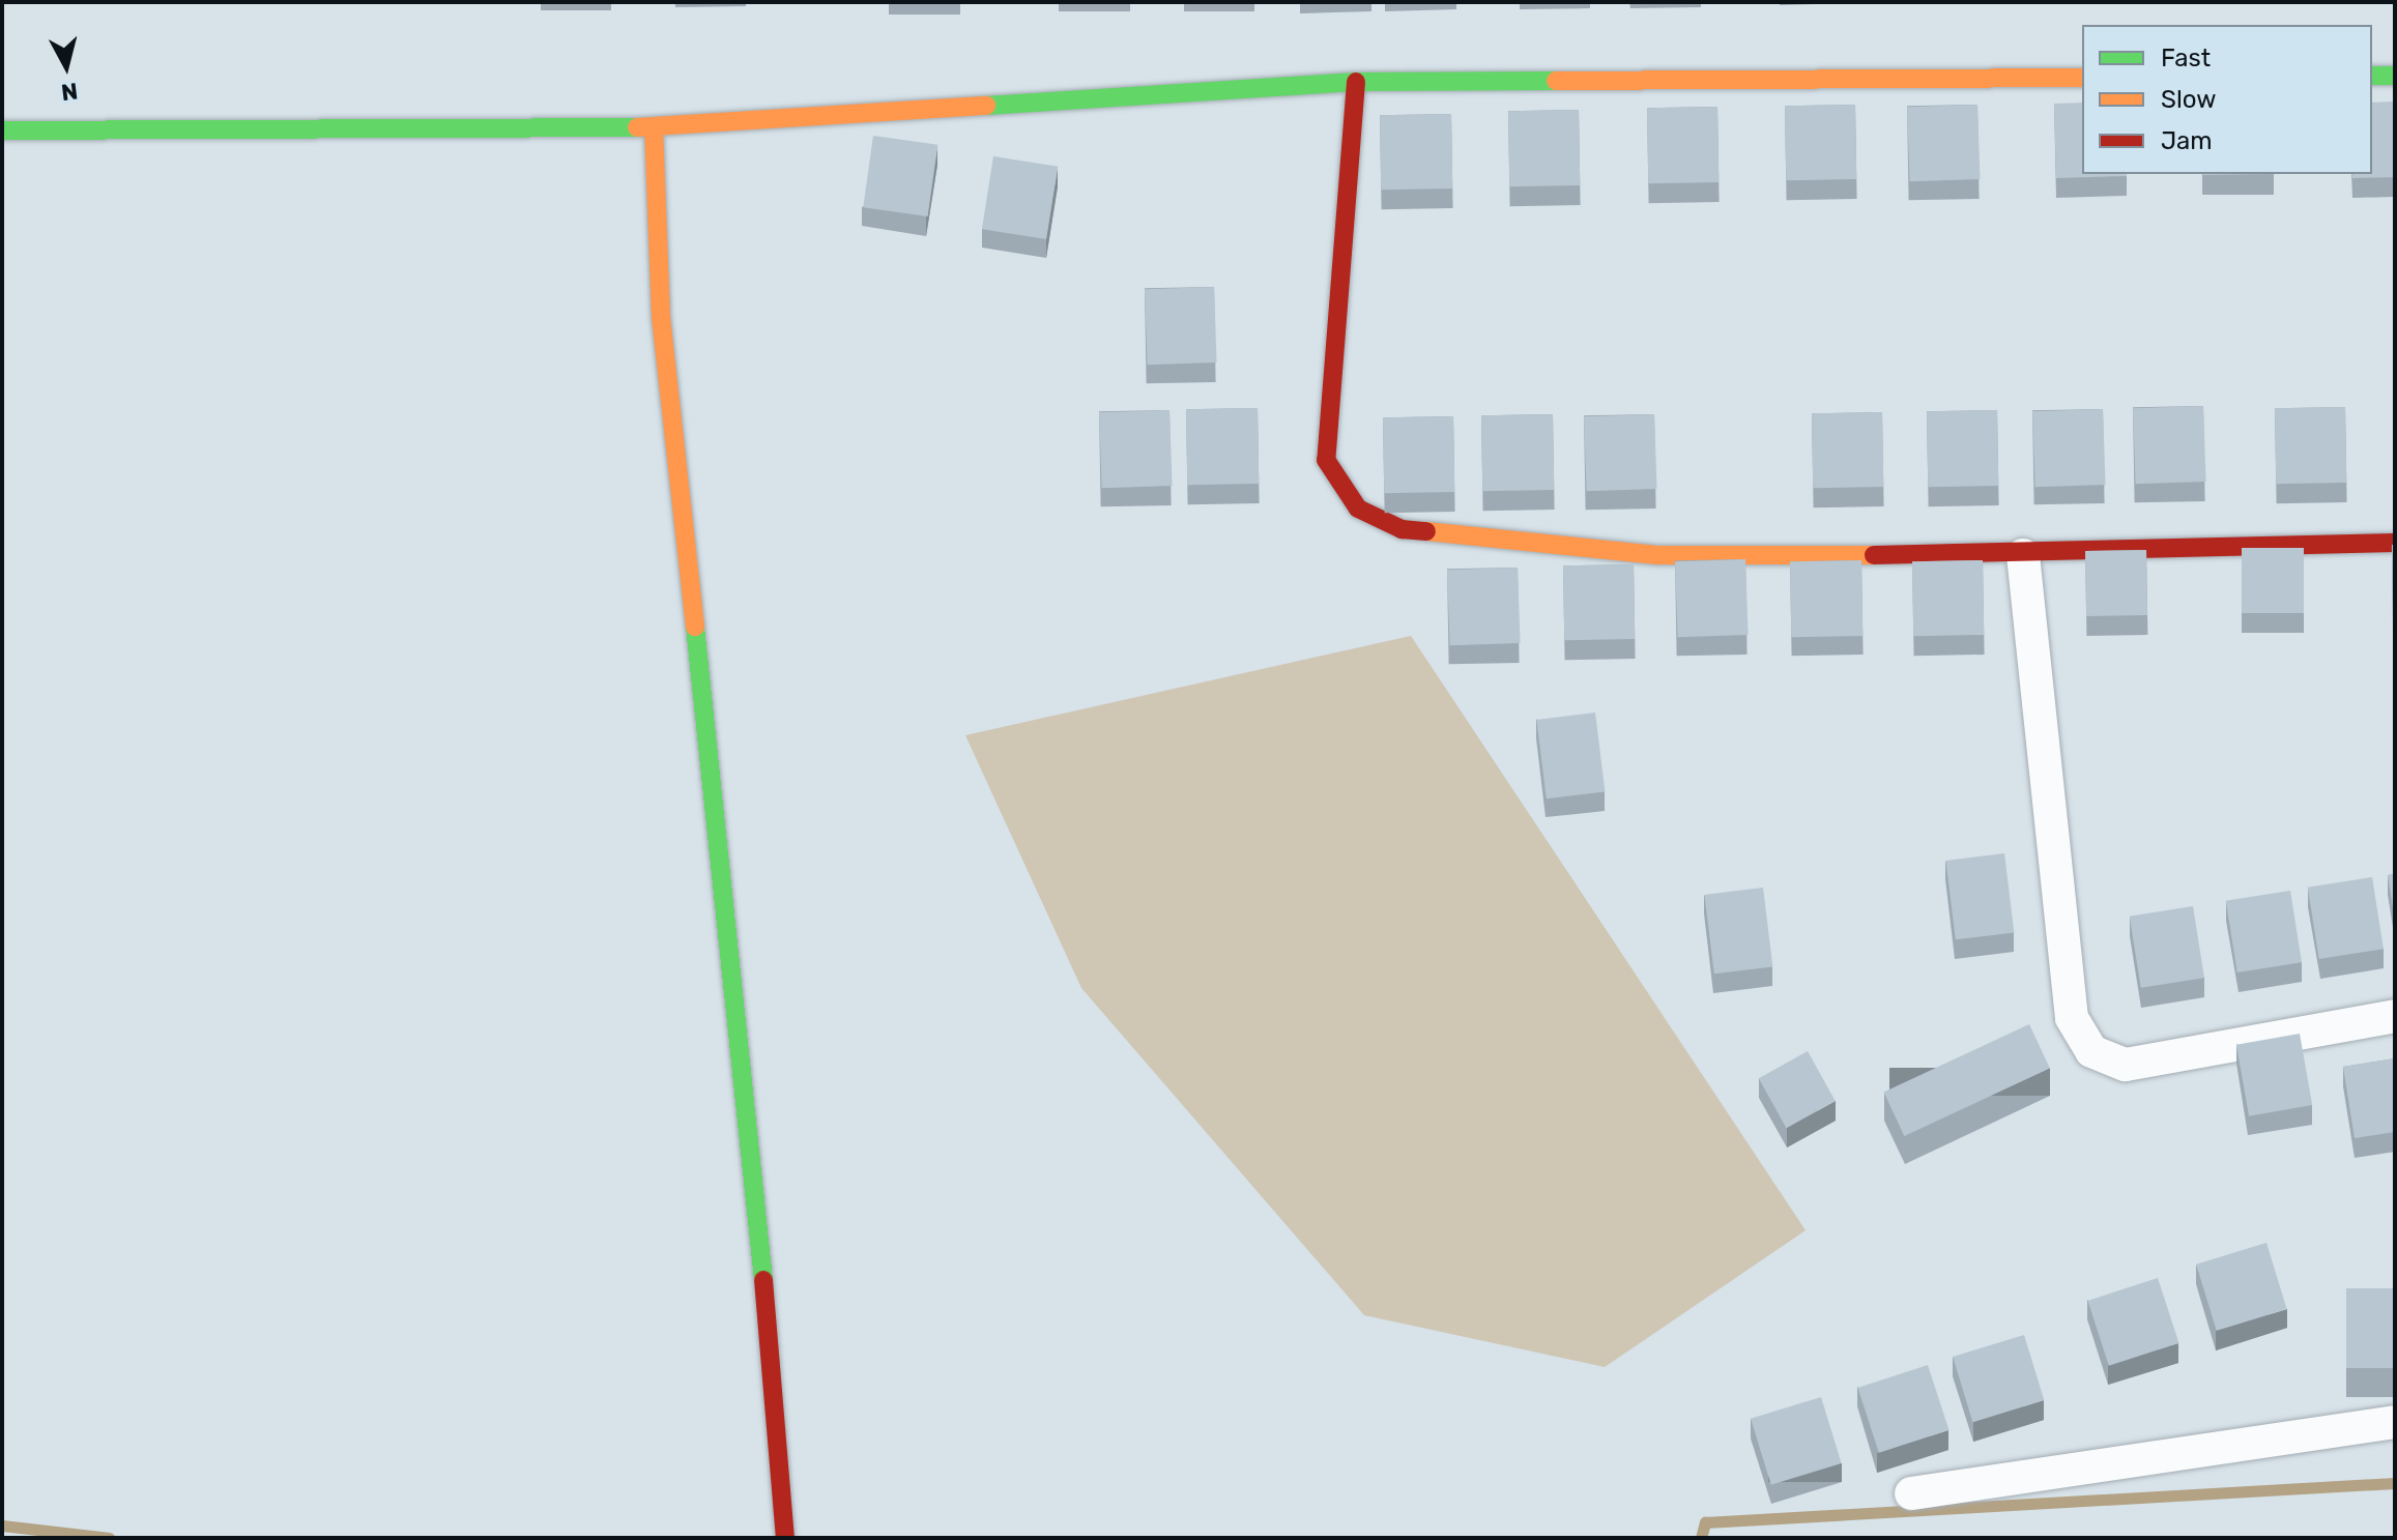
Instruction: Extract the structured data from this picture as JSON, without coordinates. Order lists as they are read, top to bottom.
{
  "legend": ["Fast", "Slow", "Jam"],
  "north": "bottom"
}
